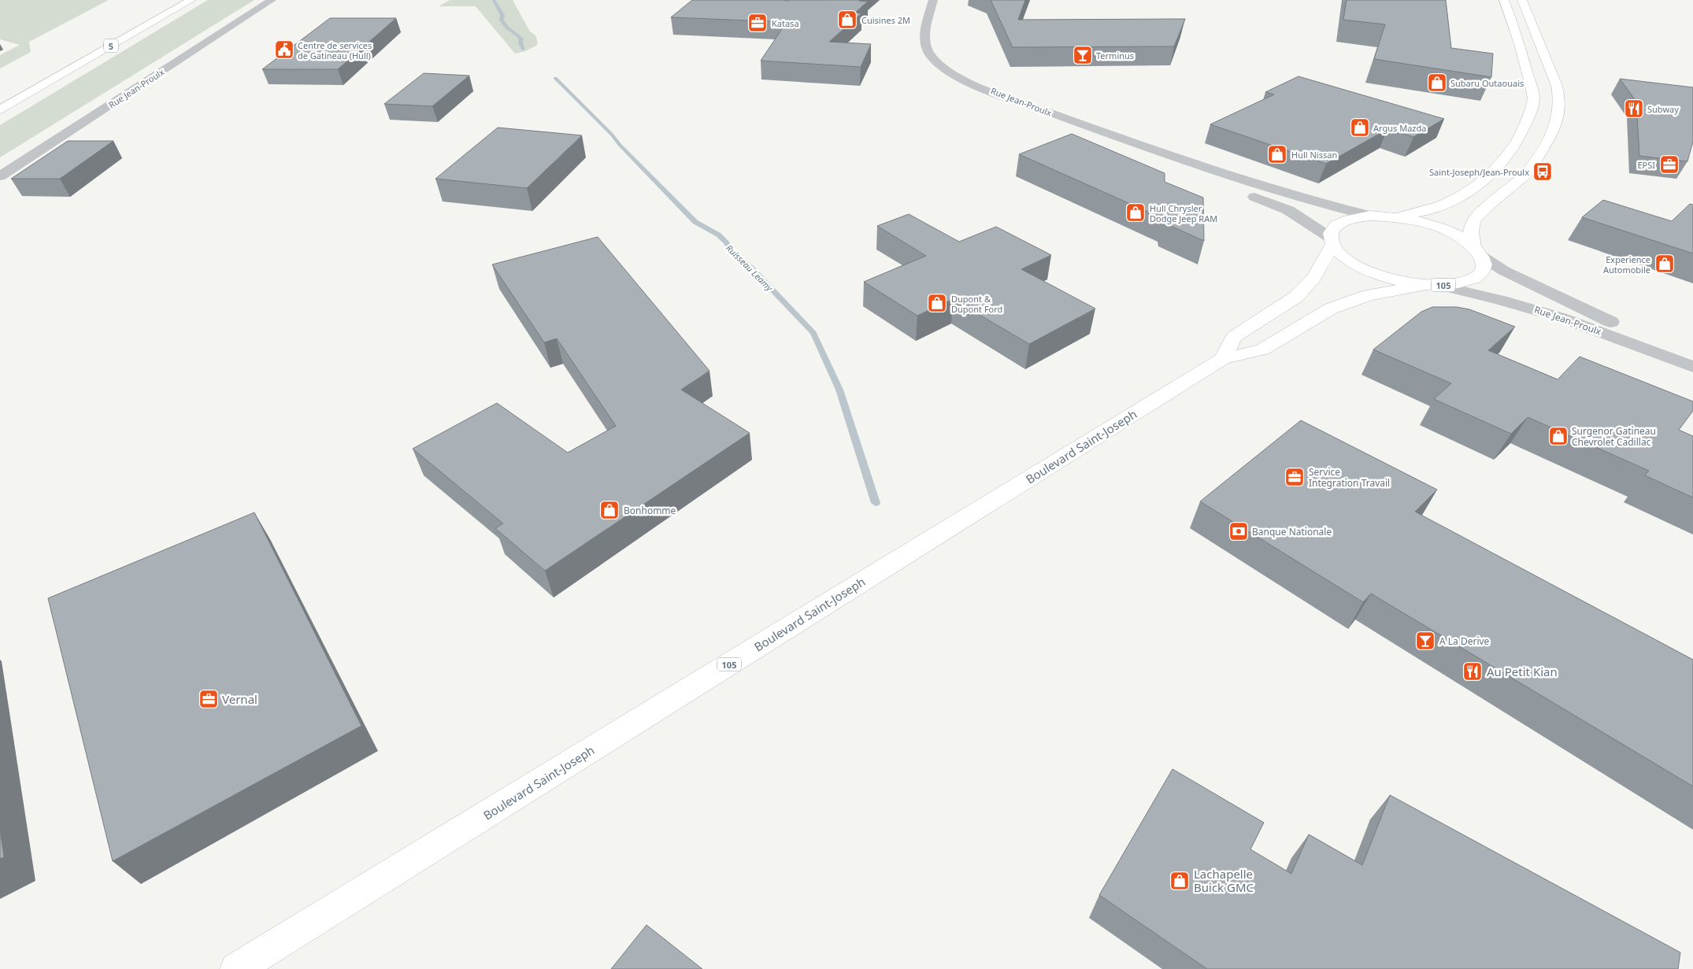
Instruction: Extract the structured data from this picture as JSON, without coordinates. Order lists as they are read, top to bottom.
{
  "streets": {
    "main road": ["5", "105", "Boulevard Saint-Joseph"],
    "street": ["Rue Jean-Proulx"]
  },
  "crossings": [
    ["Rue Jean-Proulx", "105"],
    ["Rue Jean-Proulx", "Boulevard Saint-Joseph"],
    ["105", "Boulevard Saint-Joseph"]
  ],
  "water": ["Ruisseau Leamy"],
  "places": {
    "shop": [
      "Cuisines 2M",
      "Subaru Outaouais",
      "Argus Mazda",
      "Hull Nissan",
      "Hull Chrysler Dodge Jeep RAM",
      "Experience Automobile",
      "Dupont & Dupont Ford",
      "Surgenor Gatineau Chevrolet Cadillac",
      "Bonhomme",
      "Lachapelle Buick GMC"
    ],
    "office": [
      "Katasa",
      "EPSI",
      "Service Integration Travail",
      "Vernal"
    ],
    "public building": ["Centre de services de Gatineau (Hull)"],
    "bar": ["Terminus", "A La Derive"],
    "restaurant": ["Subway", "Au Petit Kian"],
    "bus stop": ["Saint-Joseph/Jean-Proulx"],
    "bank": ["Banque Nationale"]
  }
}
